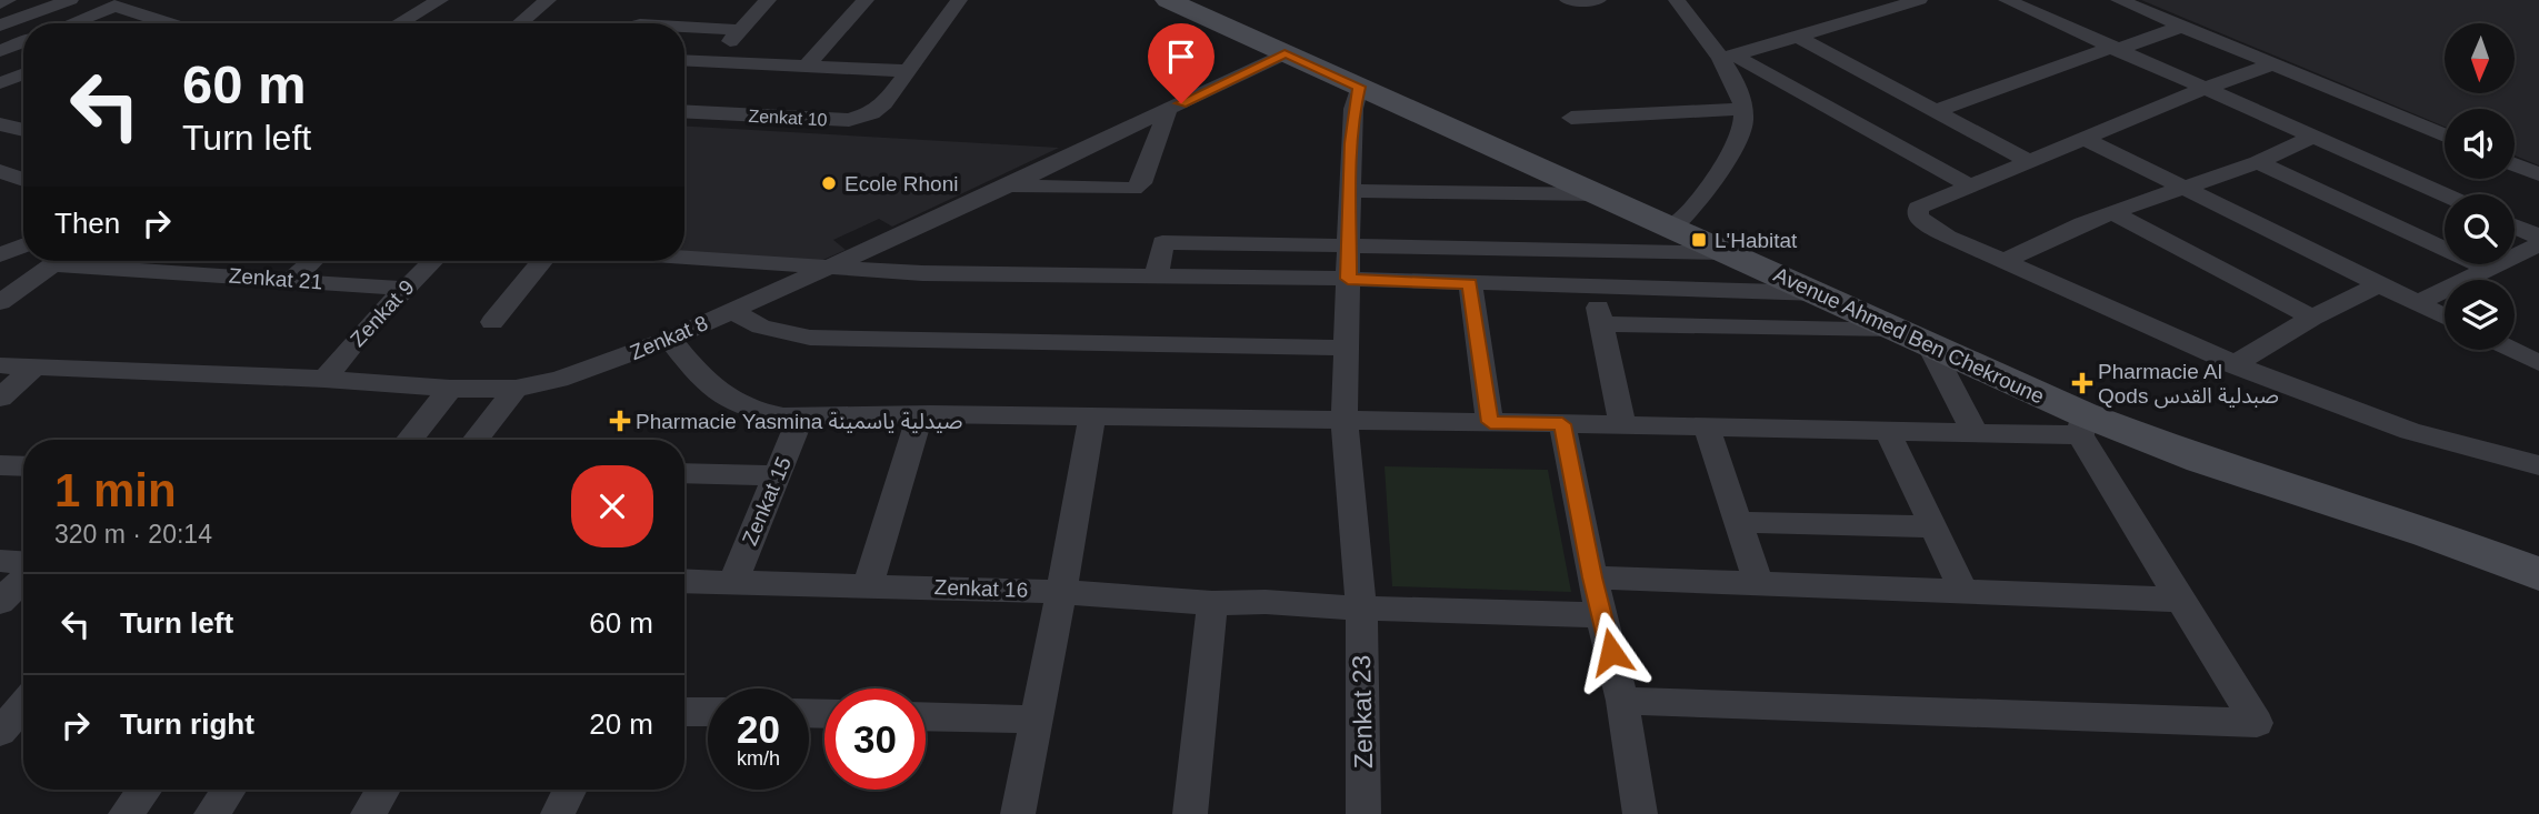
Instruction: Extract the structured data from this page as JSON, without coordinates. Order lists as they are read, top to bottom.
{
  "streets": {
    "main road": ["Avenue Ahmed Ben Chekroune"],
    "street": [
      "Zenkat 10",
      "Zenkat 21",
      "Zenkat 9",
      "Zenkat 8",
      "Zenkat 15",
      "Zenkat 16",
      "Zenkat 23"
    ]
  },
  "crossings": [
    ["Zenkat 21", "Zenkat 9"],
    ["Zenkat 9", "Zenkat 8"],
    ["Avenue Ahmed Ben Chekroune", "Zenkat 8"],
    ["Zenkat 15", "Zenkat 16"],
    ["Zenkat 16", "Zenkat 23"]
  ],
  "places": {
    "other": ["Ecole Rhoni"],
    "transit": ["L'Habitat"],
    "health": ["Pharmacie Al Qods صبدلية القدس", "Pharmacie Yasmina صيدلية ياسمينة"]
  },
  "north": "bottom",
  "page": {
    "turn": ["60 m", "Turn left"],
    "then": "Then",
    "heading": ["1 min", "320 m · 20:14"],
    "list": [
      {
        "name": "Turn left",
        "value": "60 m"
      },
      {
        "name": "Turn right",
        "value": "20 m"
      }
    ],
    "speed": "20 km/h",
    "limit": "30"
  }
}
